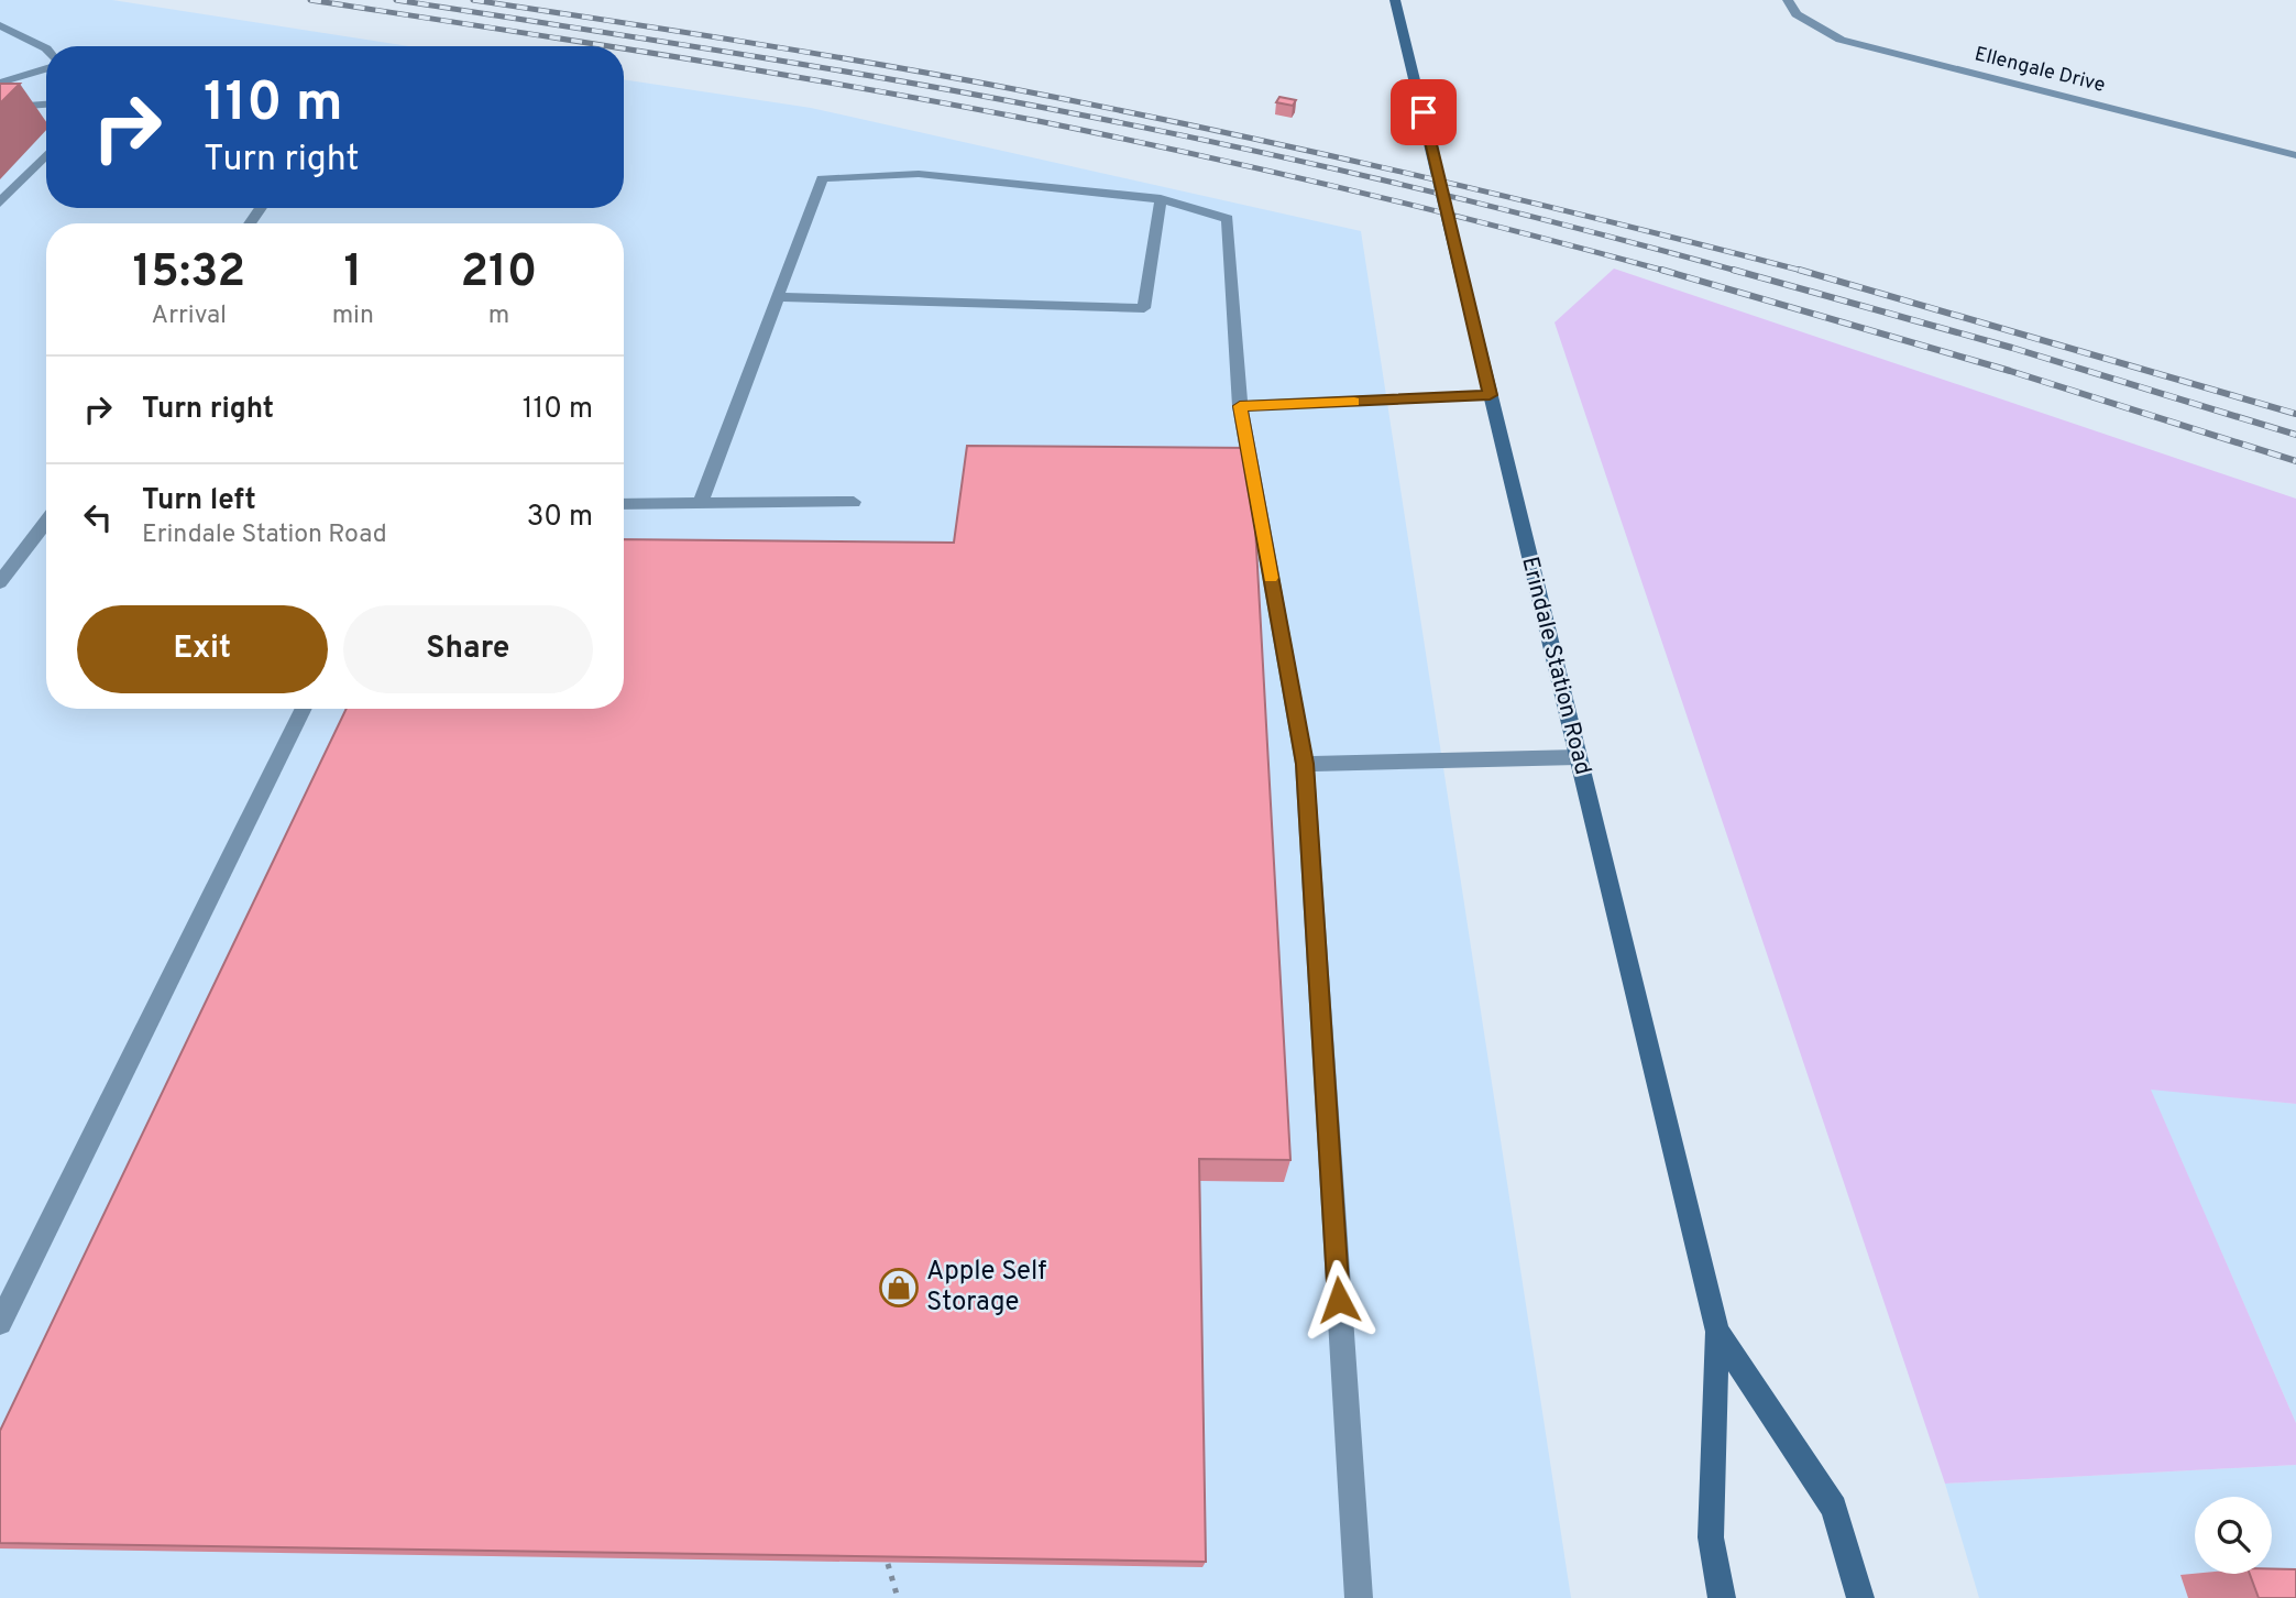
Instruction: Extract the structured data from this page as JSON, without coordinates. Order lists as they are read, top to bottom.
{
  "streets": {
    "street": ["Ellengale Drive", "Erindale Station Road"]
  },
  "places": {
    "shop": ["Apple Self Storage"]
  },
  "page": {
    "turn": ["110 m", "Turn right"],
    "eta": [
      "15:32",
      "Arrival",
      "1",
      "min",
      "210",
      "m"
    ],
    "list": [
      {
        "name": "Turn right",
        "value": "110 m"
      },
      {
        "name": "Turn left",
        "note": "Erindale Station Road",
        "value": "30 m"
      }
    ],
    "buttons": ["Exit", "Share"]
  }
}
